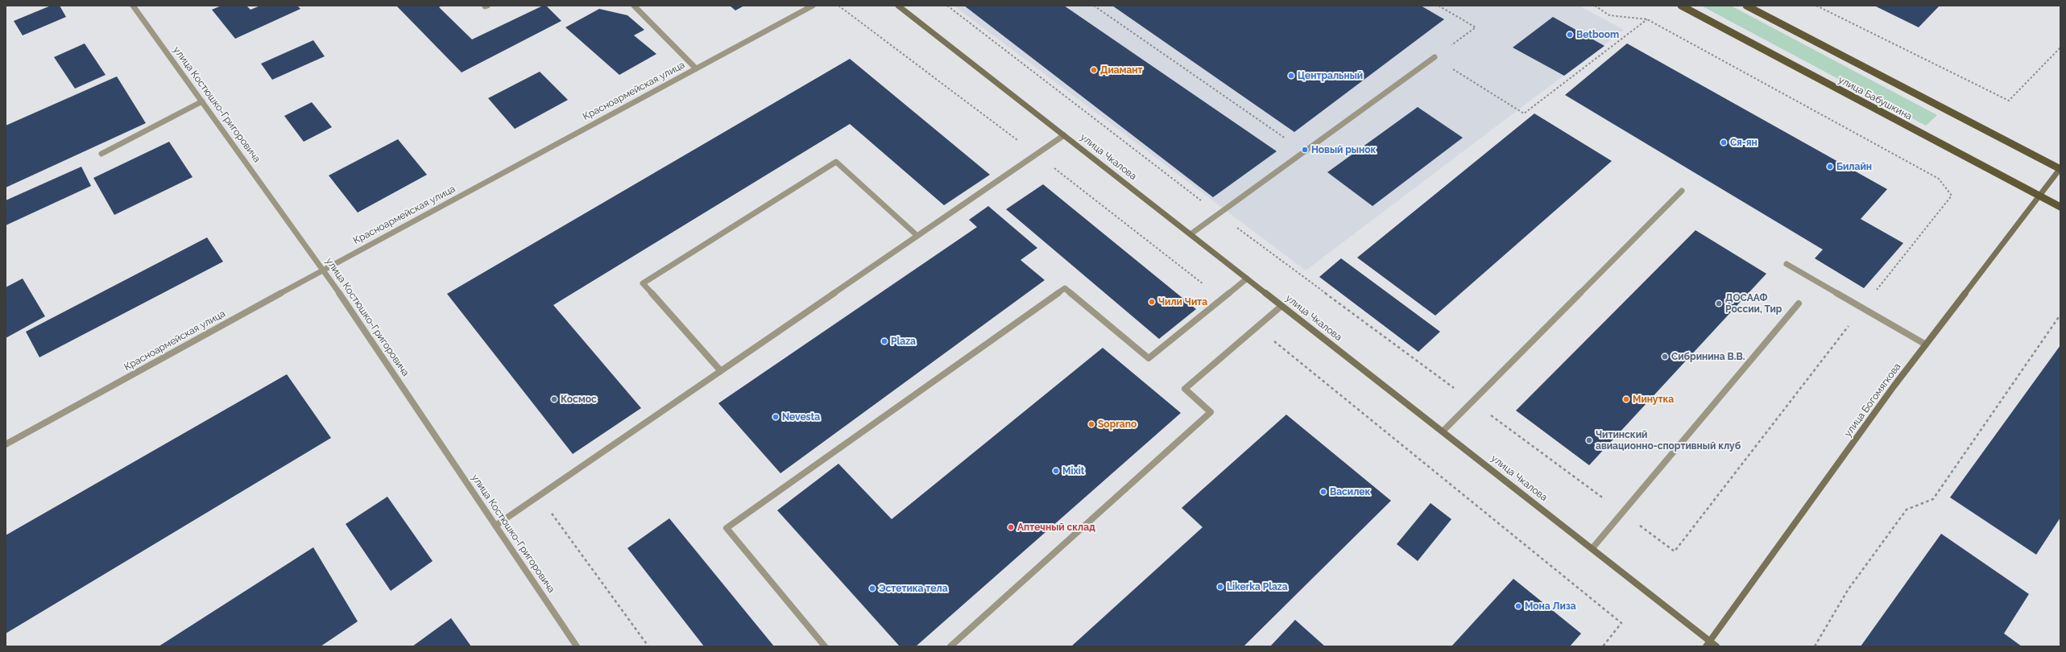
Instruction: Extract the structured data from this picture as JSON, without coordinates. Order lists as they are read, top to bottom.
{
  "streets": {
    "main road": ["улица Бабушкина", "улица Чкалова", "улица Богомягкова"],
    "street": ["Красноармейская улица", "улица Костюшко-Григоровича"]
  },
  "crossings": [
    ["Красноармейская улица", "улица Костюшко-Григоровича"],
    ["улица Бабушкина", "улица Богомягкова"],
    ["улица Чкалова", "улица Богомягкова"]
  ],
  "places": [
    "Betboom",
    "Диамант",
    "Центральный",
    "Ся-ян",
    "Новый рынок",
    "Билайн",
    "Чили Чита",
    "ДОСААФ России, Тир",
    "Plaza",
    "Сибринина В.В.",
    "Космос",
    "Минутка",
    "Nevesta",
    "Soprano",
    "Читинский авиационно-спортивный клуб",
    "Mixit",
    "Василек",
    "Аптечный склад",
    "Likerka Plaza",
    "Эстетика тела",
    "Мона Лиза"
  ]
}
